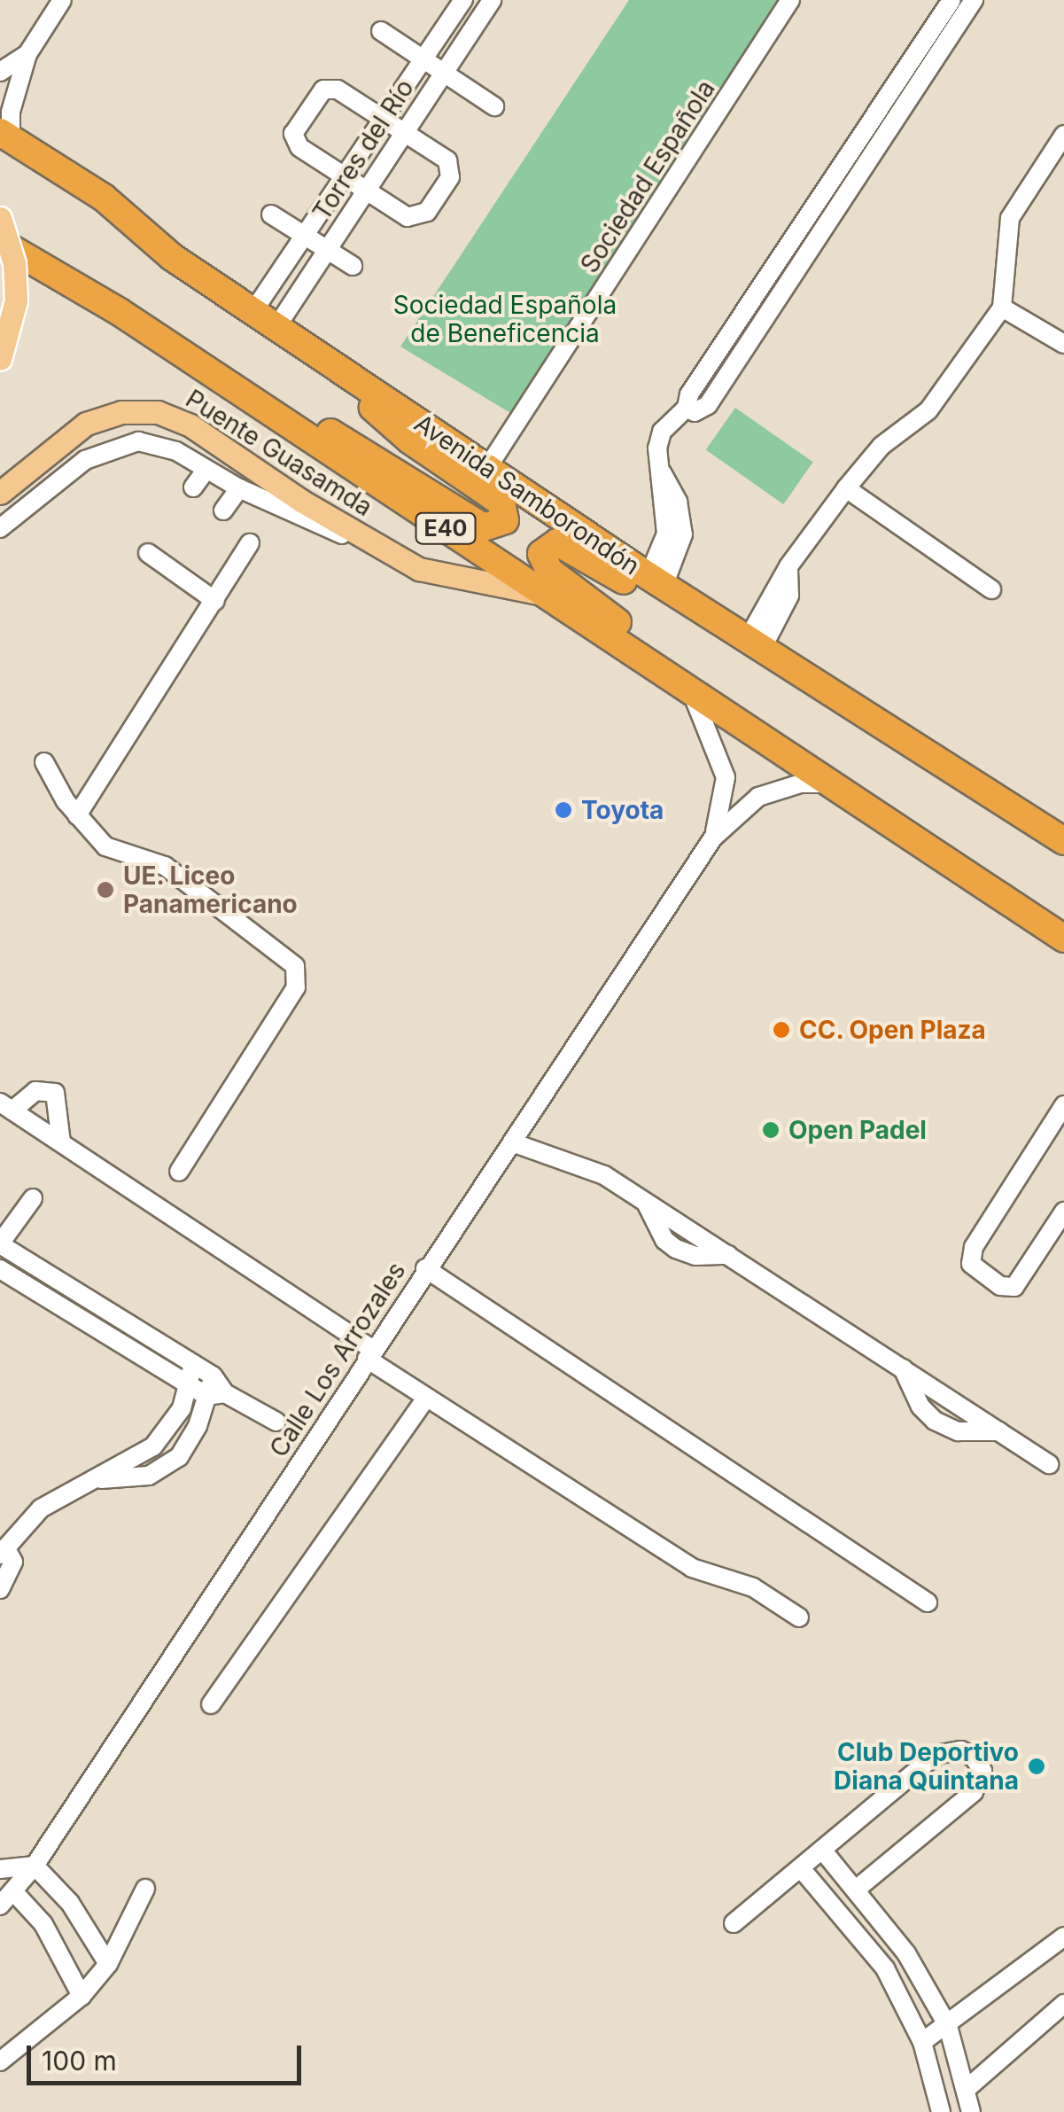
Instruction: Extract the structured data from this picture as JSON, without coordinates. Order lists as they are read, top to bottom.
{
  "streets": {
    "highway": ["Avenida Samborondón", "E40"],
    "main road": ["Puente Guasamda"],
    "street": ["Torres del Río", "Sociedad Española", "Calle Los Arrozales"]
  },
  "crossings": [
    ["Torres del Río", "Avenida Samborondón"],
    ["Sociedad Española", "Avenida Samborondón"],
    ["Puente Guasamda", "E40"],
    ["E40", "Calle Los Arrozales"]
  ],
  "parks": ["Sociedad Española de Beneficencia"],
  "places": [
    "Toyota",
    "UE. Liceo Panamericano",
    "CC. Open Plaza",
    "Open Padel",
    "Club Deportivo Diana Quintana"
  ],
  "scale_bar": "100 m"
}
